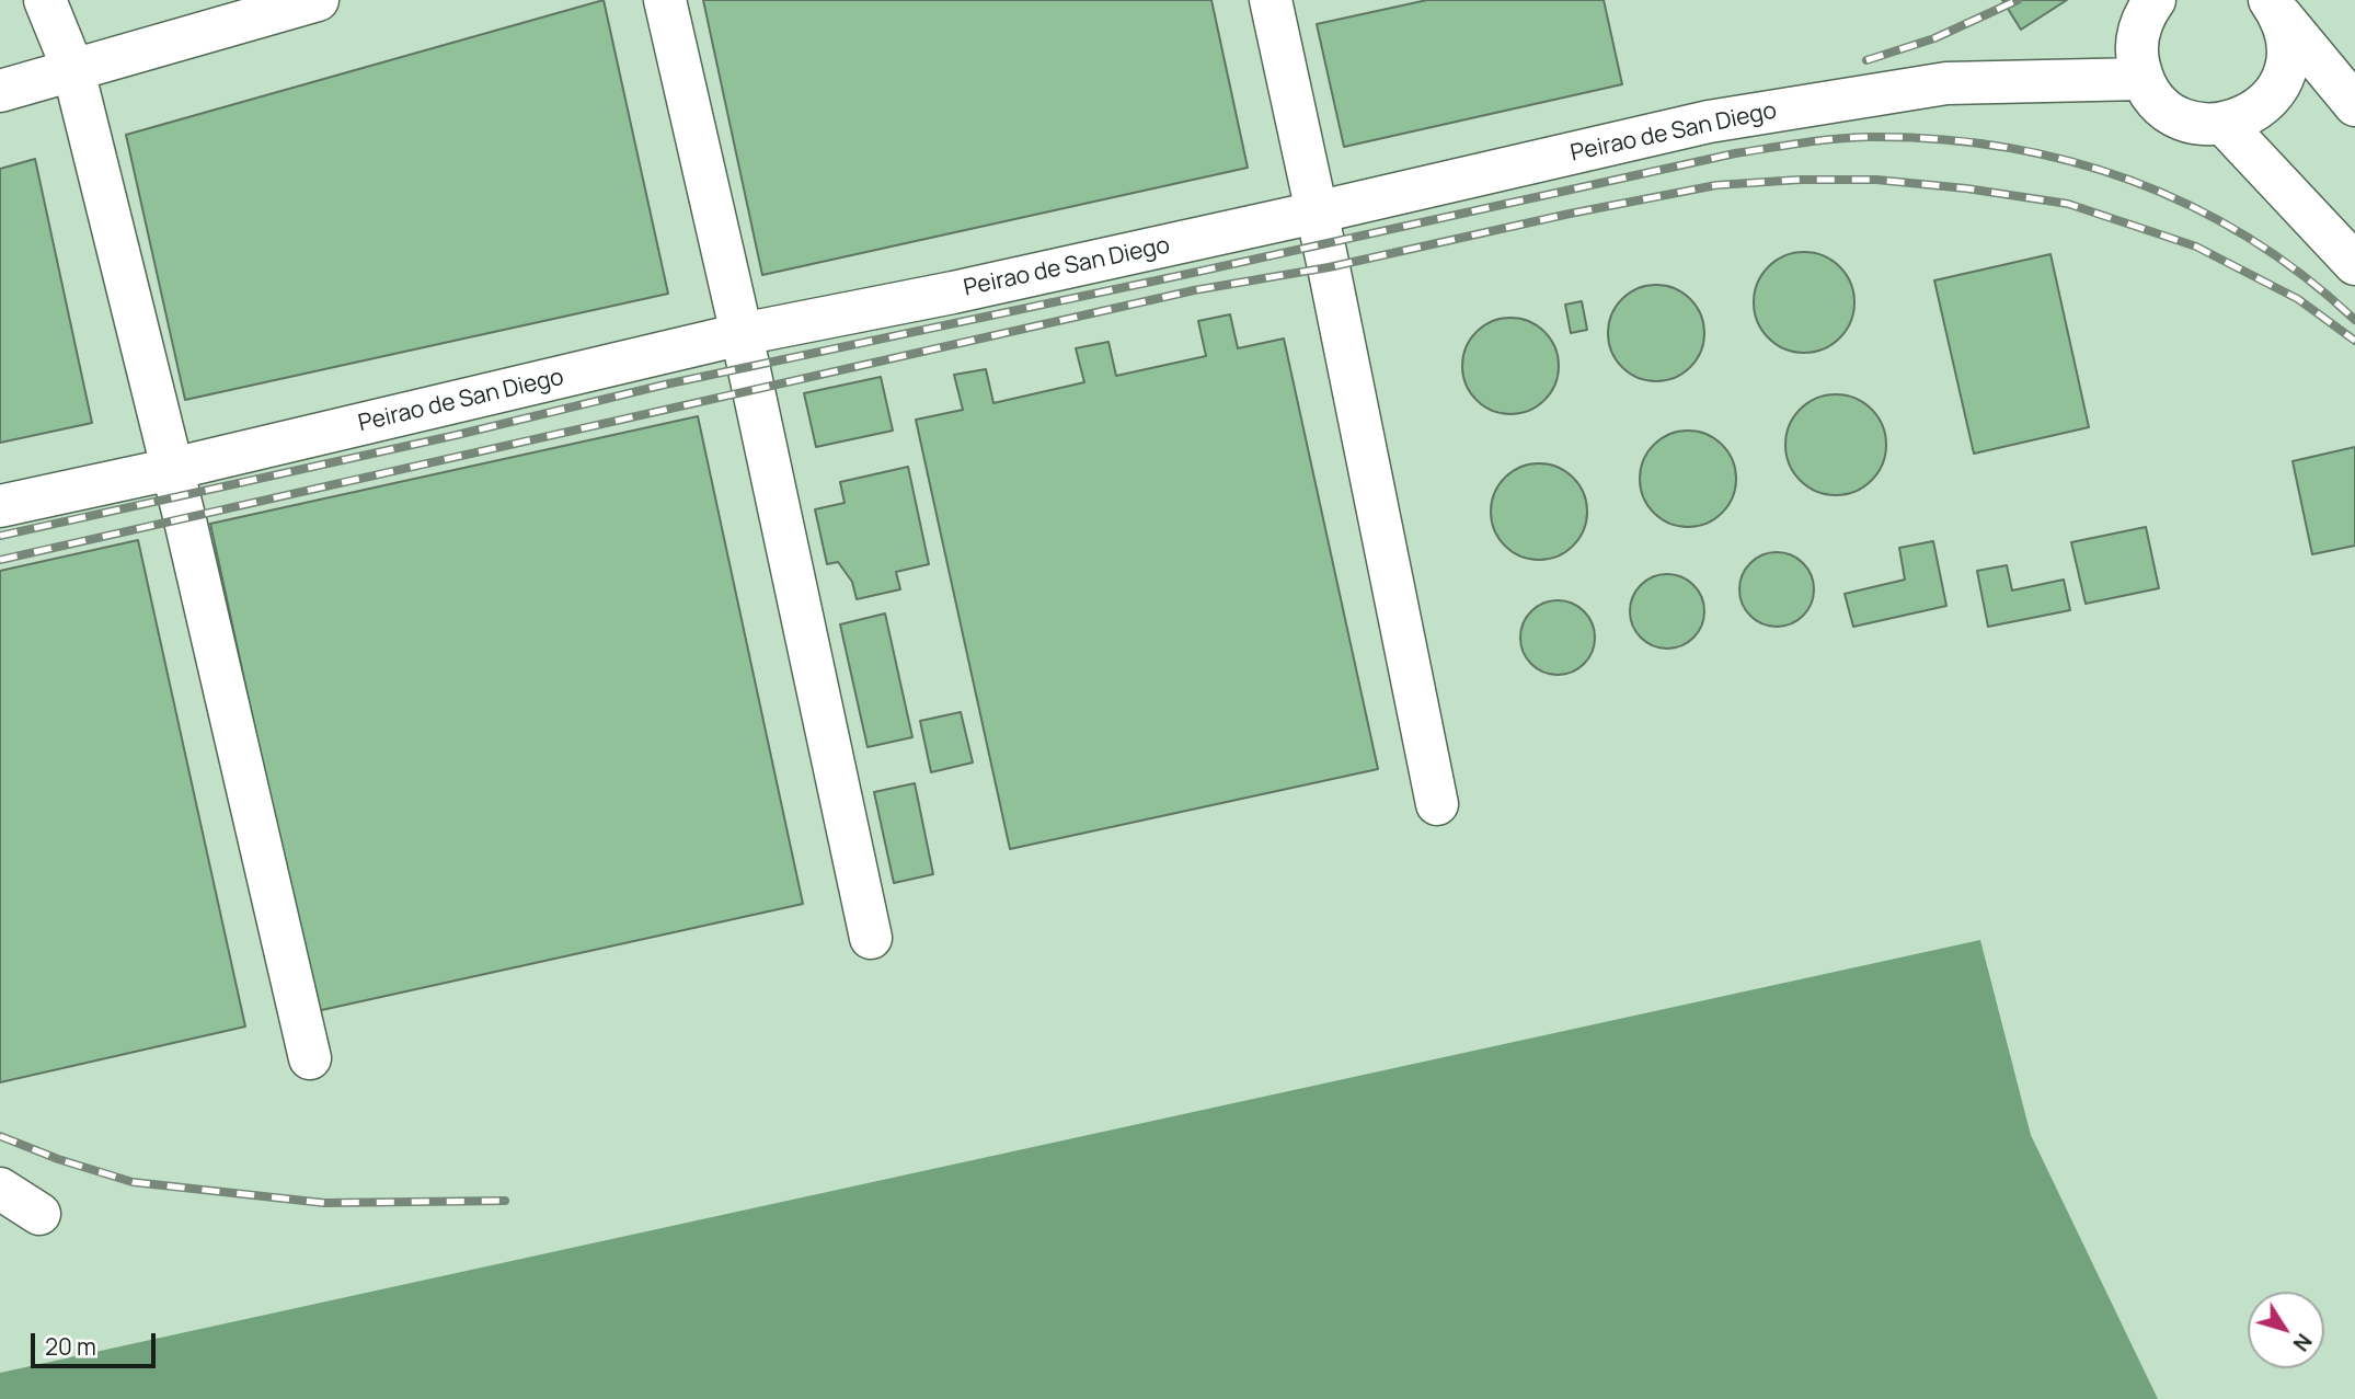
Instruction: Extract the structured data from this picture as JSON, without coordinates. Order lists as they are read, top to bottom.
{
  "streets": {
    "lane": ["Peirao de San Diego"]
  },
  "scale_bar": "20 m",
  "north": "bottom right"
}
